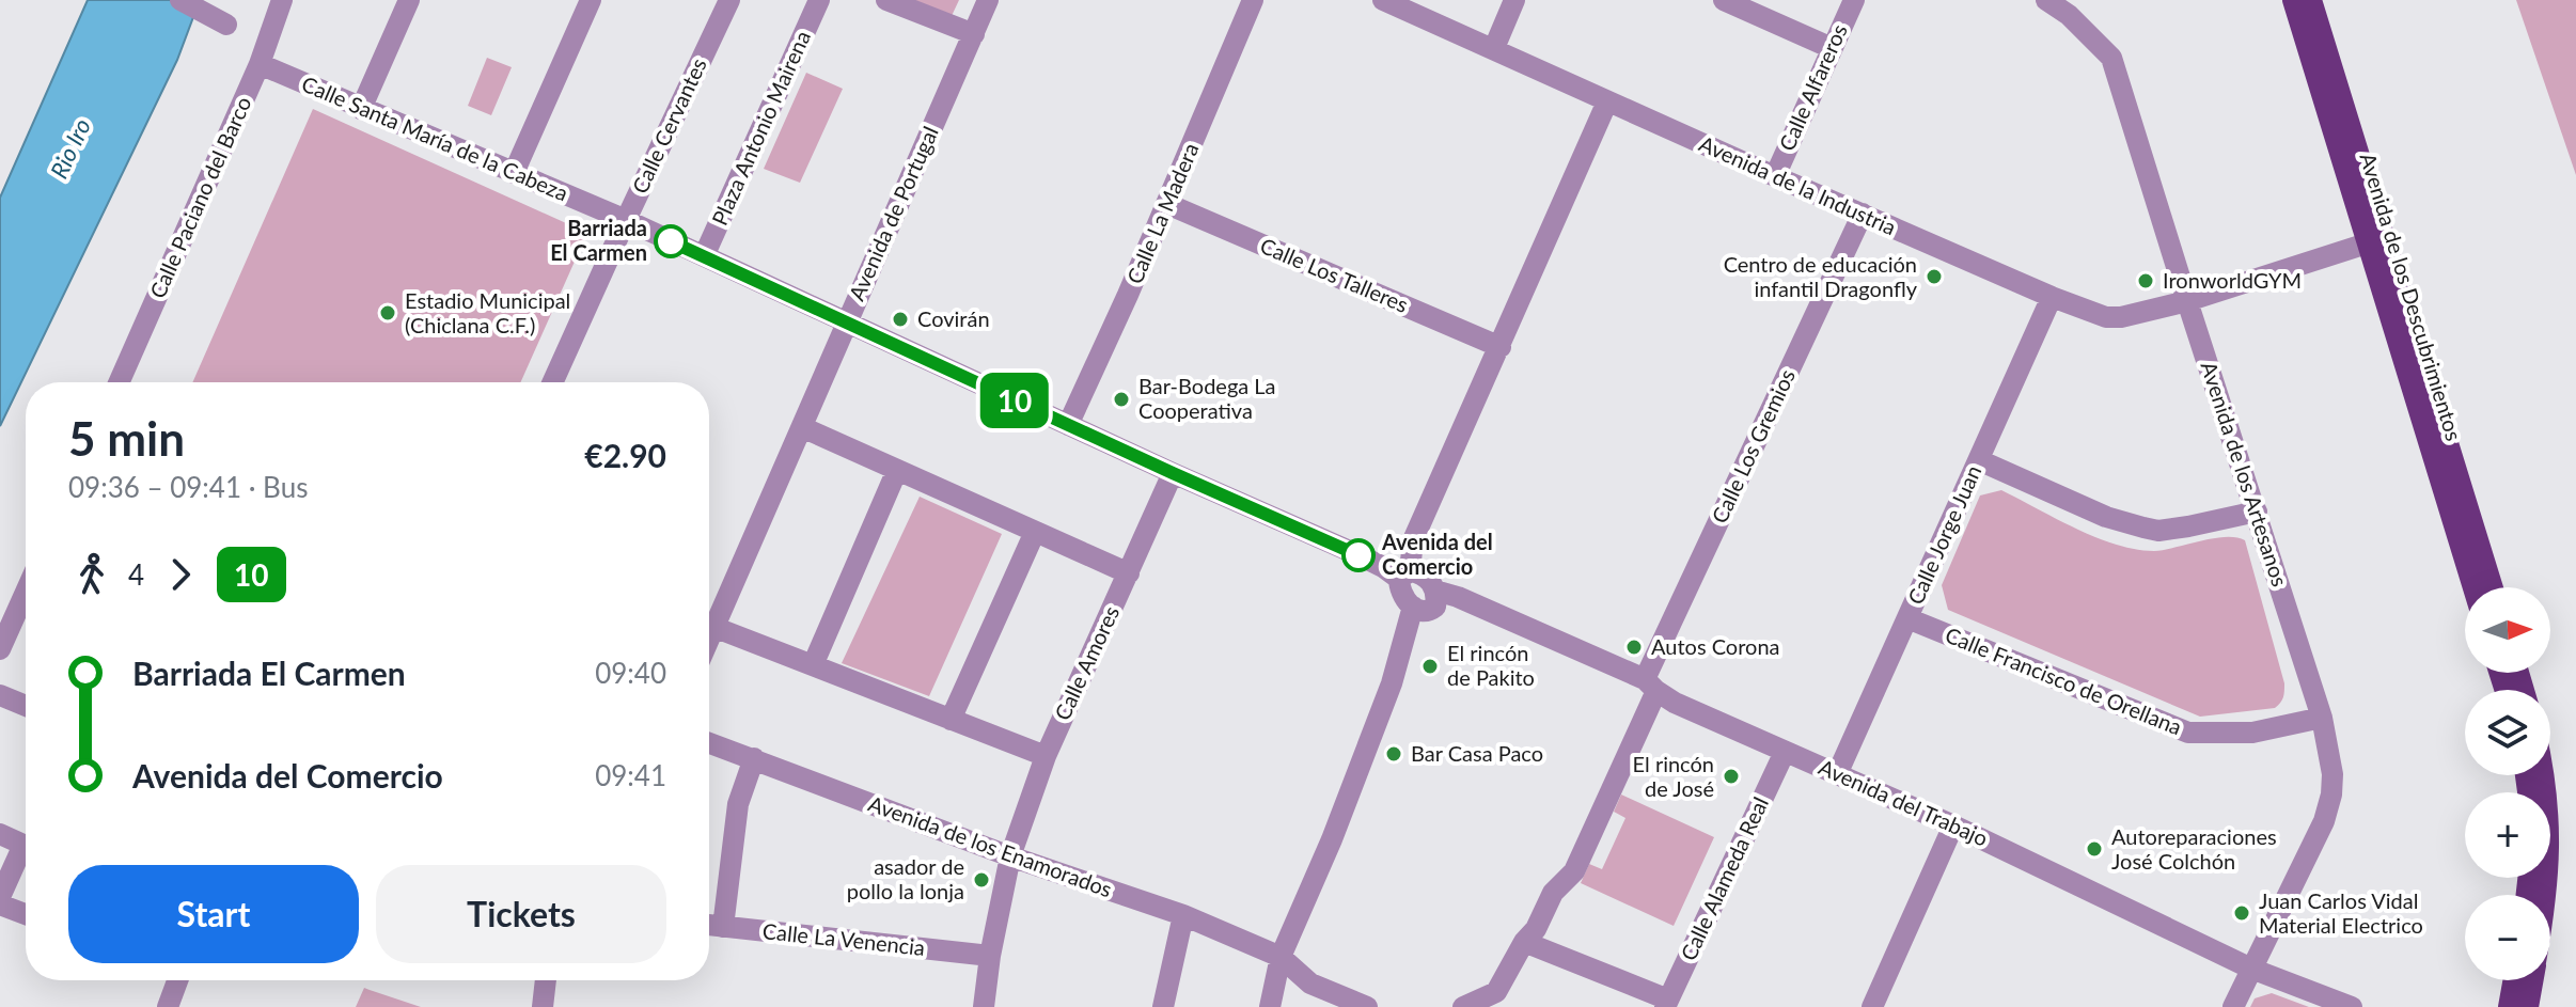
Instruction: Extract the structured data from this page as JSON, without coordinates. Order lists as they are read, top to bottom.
{
  "streets": {
    "main road": ["Avenida de los Descubrimientos"],
    "street": [
      "Calle Alfareros",
      "Calle Cervantes",
      "Plaza Antonio Mairena",
      "Calle Santa María de la Cabeza",
      "Avenida de la Industria",
      "Calle Paciano del Barco",
      "Avenida de Portugal",
      "Calle La Madera",
      "Calle Los Talleres",
      "Calle Los Gremios",
      "Avenida de los Artesanos",
      "Calle Jorge Juan",
      "Calle Amores",
      "Calle Francisco de Orellana",
      "Avenida del Trabajo",
      "Avenida de los Enamorados",
      "Calle Alameda Real",
      "Calle La Venencia"
    ]
  },
  "crossings": [
    ["Calle Alfareros", "Avenida de la Industria"],
    ["Calle Cervantes", "Calle Santa María de la Cabeza"],
    ["Plaza Antonio Mairena", "Calle Santa María de la Cabeza"],
    ["Calle Santa María de la Cabeza", "Calle Paciano del Barco"],
    ["Avenida de la Industria", "Avenida de los Descubrimientos"],
    ["Avenida de la Industria", "Calle Los Gremios"],
    ["Avenida de la Industria", "Avenida de los Artesanos"],
    ["Avenida de la Industria", "Calle Jorge Juan"],
    ["Calle La Madera", "Calle Los Talleres"],
    ["Calle Los Gremios", "Avenida del Trabajo"],
    ["Avenida de los Artesanos", "Calle Francisco de Orellana"],
    ["Avenida de los Artesanos", "Avenida del Trabajo"],
    ["Calle Jorge Juan", "Calle Francisco de Orellana"],
    ["Calle Jorge Juan", "Avenida del Trabajo"],
    ["Calle Amores", "Avenida de los Enamorados"],
    ["Calle Amores", "Calle La Venencia"],
    ["Avenida del Trabajo", "Calle Alameda Real"]
  ],
  "water": ["Rio Iro"],
  "places": [
    "Barriada El Carmen",
    "Centro de educación infantil Dragonfly",
    "IronworldGYM",
    "Estadio Municipal (Chiclana C.F.)",
    "Covirán",
    "Bar-Bodega La Cooperativa",
    "Avenida del Comercio",
    "Autos Corona",
    "El rincón de Pakito",
    "Bar Casa Paco",
    "El rincón de José",
    "Autoreparaciones José Colchón",
    "asador de pollo la lonja",
    "Juan Carlos Vidal Material Electrico"
  ],
  "lines": ["bus line 10"],
  "north": "right",
  "page": {
    "on_map": "10",
    "heading": ["5 min", "09:36 – 09:41 · Bus", "€2.90"],
    "legs": ["4", "10"],
    "map_buttons": ["+", "−"],
    "list": [
      {
        "name": "Barriada El Carmen",
        "value": "09:40"
      },
      {
        "name": "Avenida del Comercio",
        "value": "09:41"
      }
    ],
    "buttons": ["Start", "Tickets"]
  }
}
